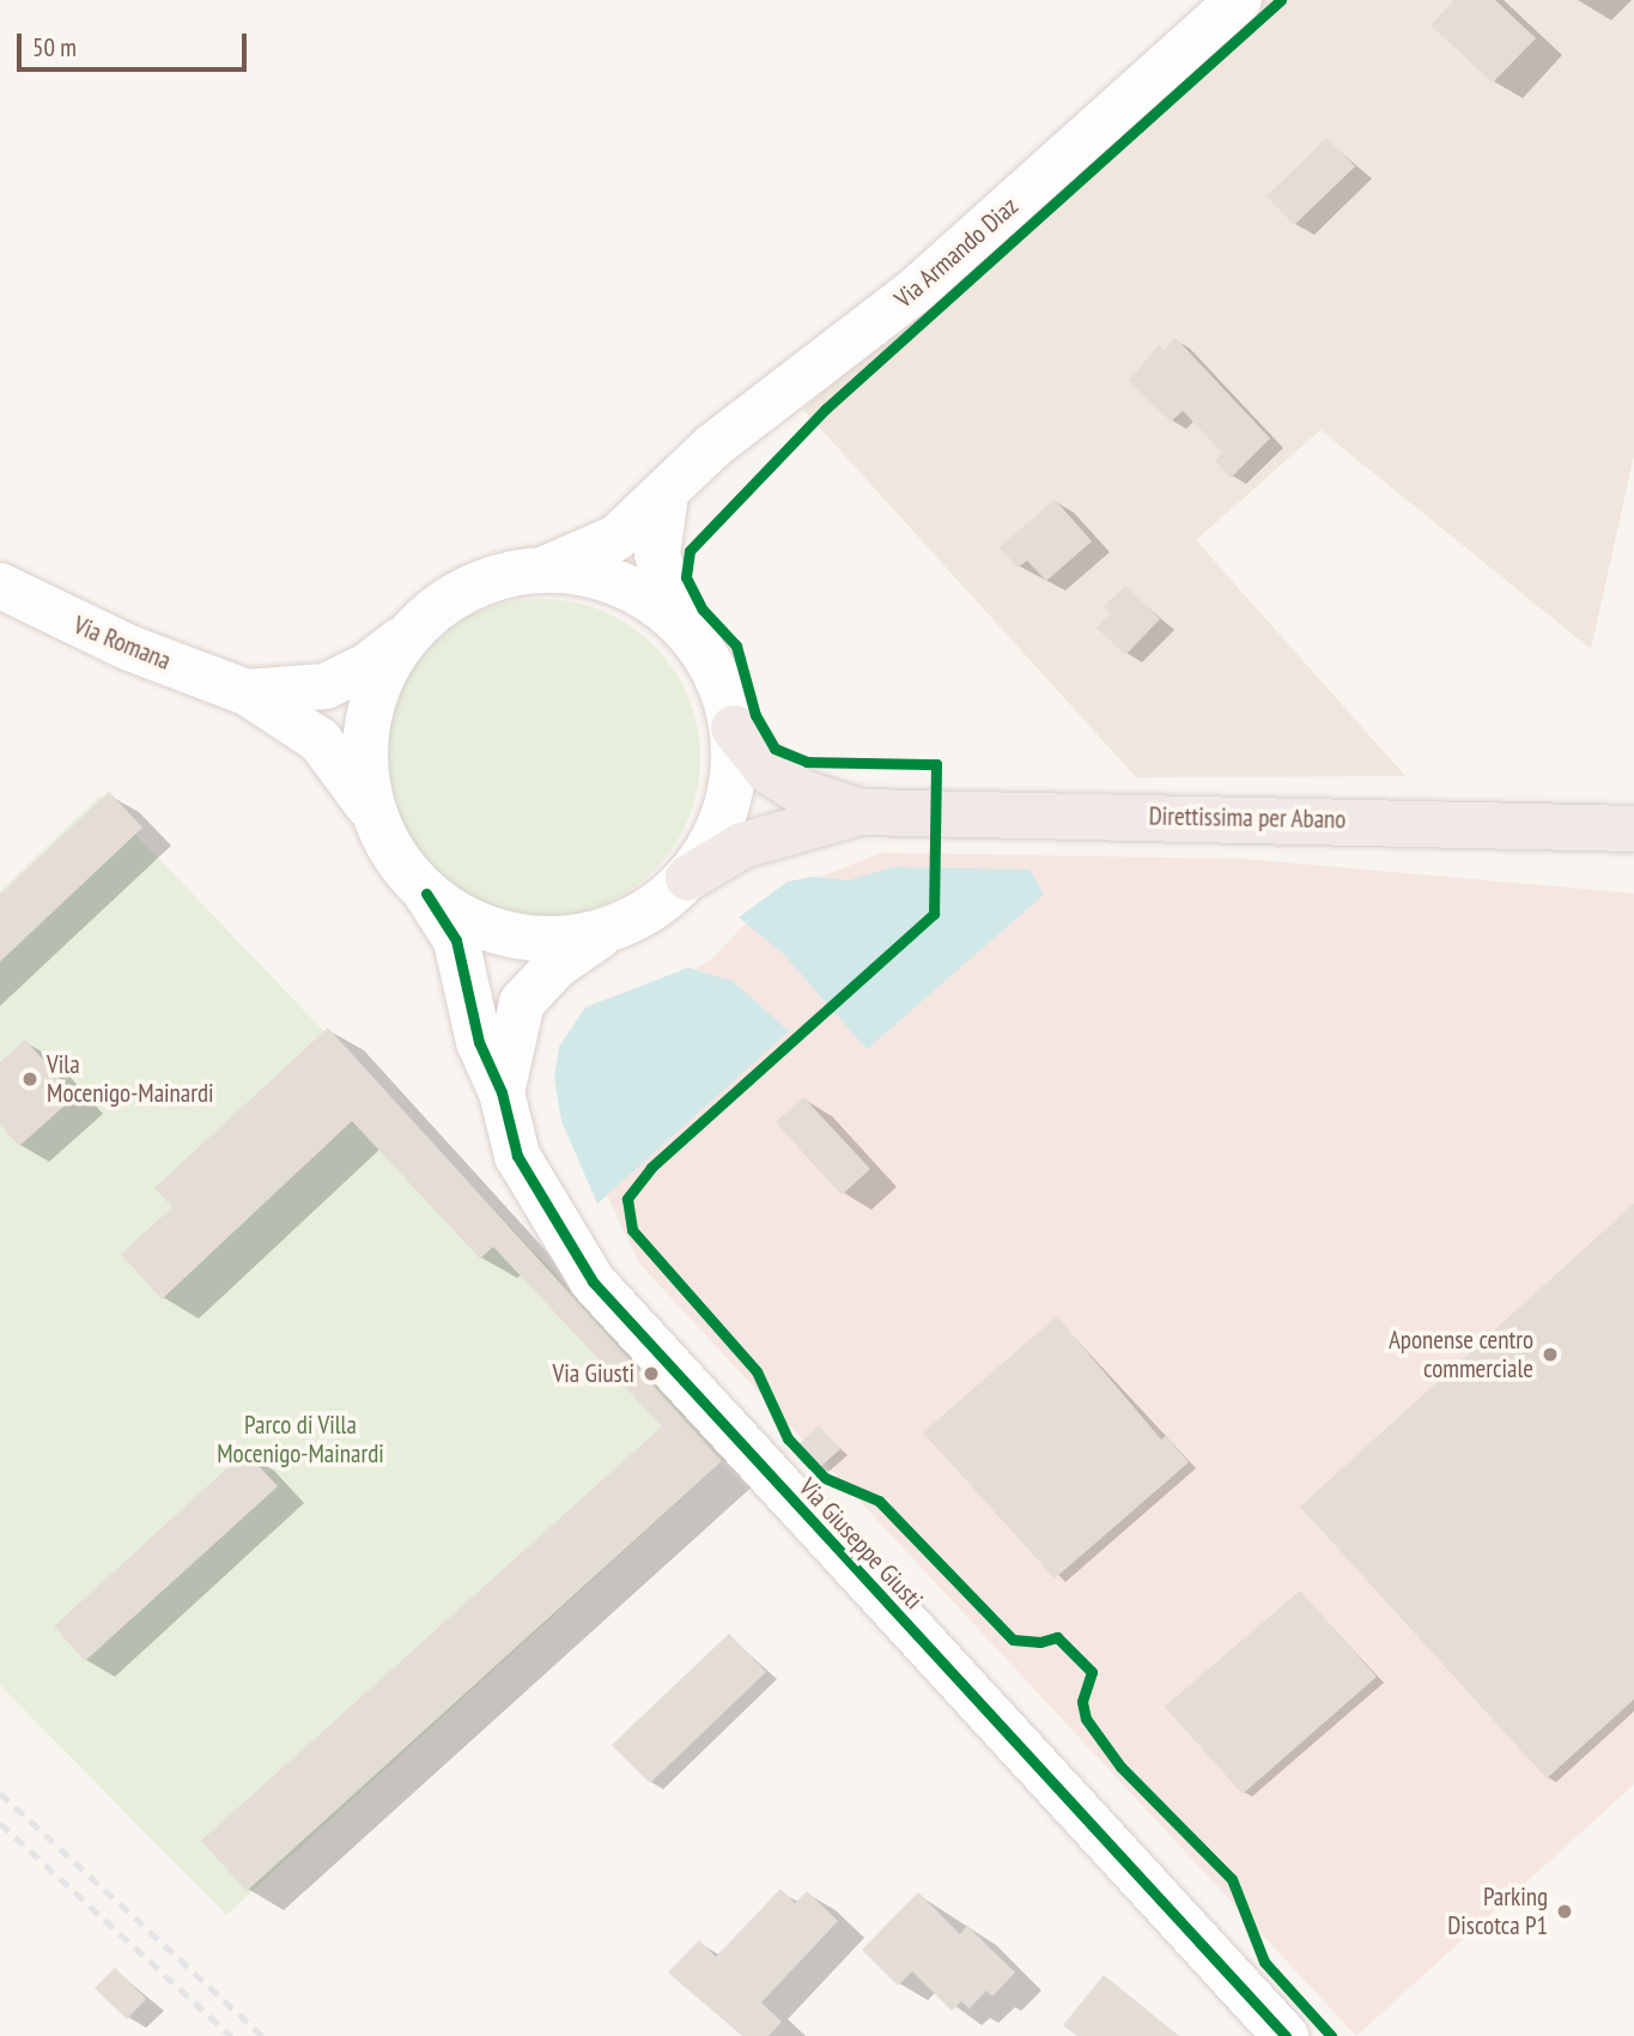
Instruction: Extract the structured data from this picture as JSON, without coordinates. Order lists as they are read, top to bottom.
{
  "streets": {
    "highway": ["Direttissima per Abano"],
    "street": ["Via Armando Diaz", "Via Romana", "Via Giuseppe Giusti"]
  },
  "crossings": [
    ["Via Armando Diaz", "Via Romana"]
  ],
  "parks": ["Parco di Villa Mocenigo-Mainardi"],
  "places": [
    "Vila Mocenigo-Mainardi",
    "Aponense centro commerciale",
    "Via Giusti",
    "Parking Discotca P1"
  ],
  "scale_bar": "50 m"
}
